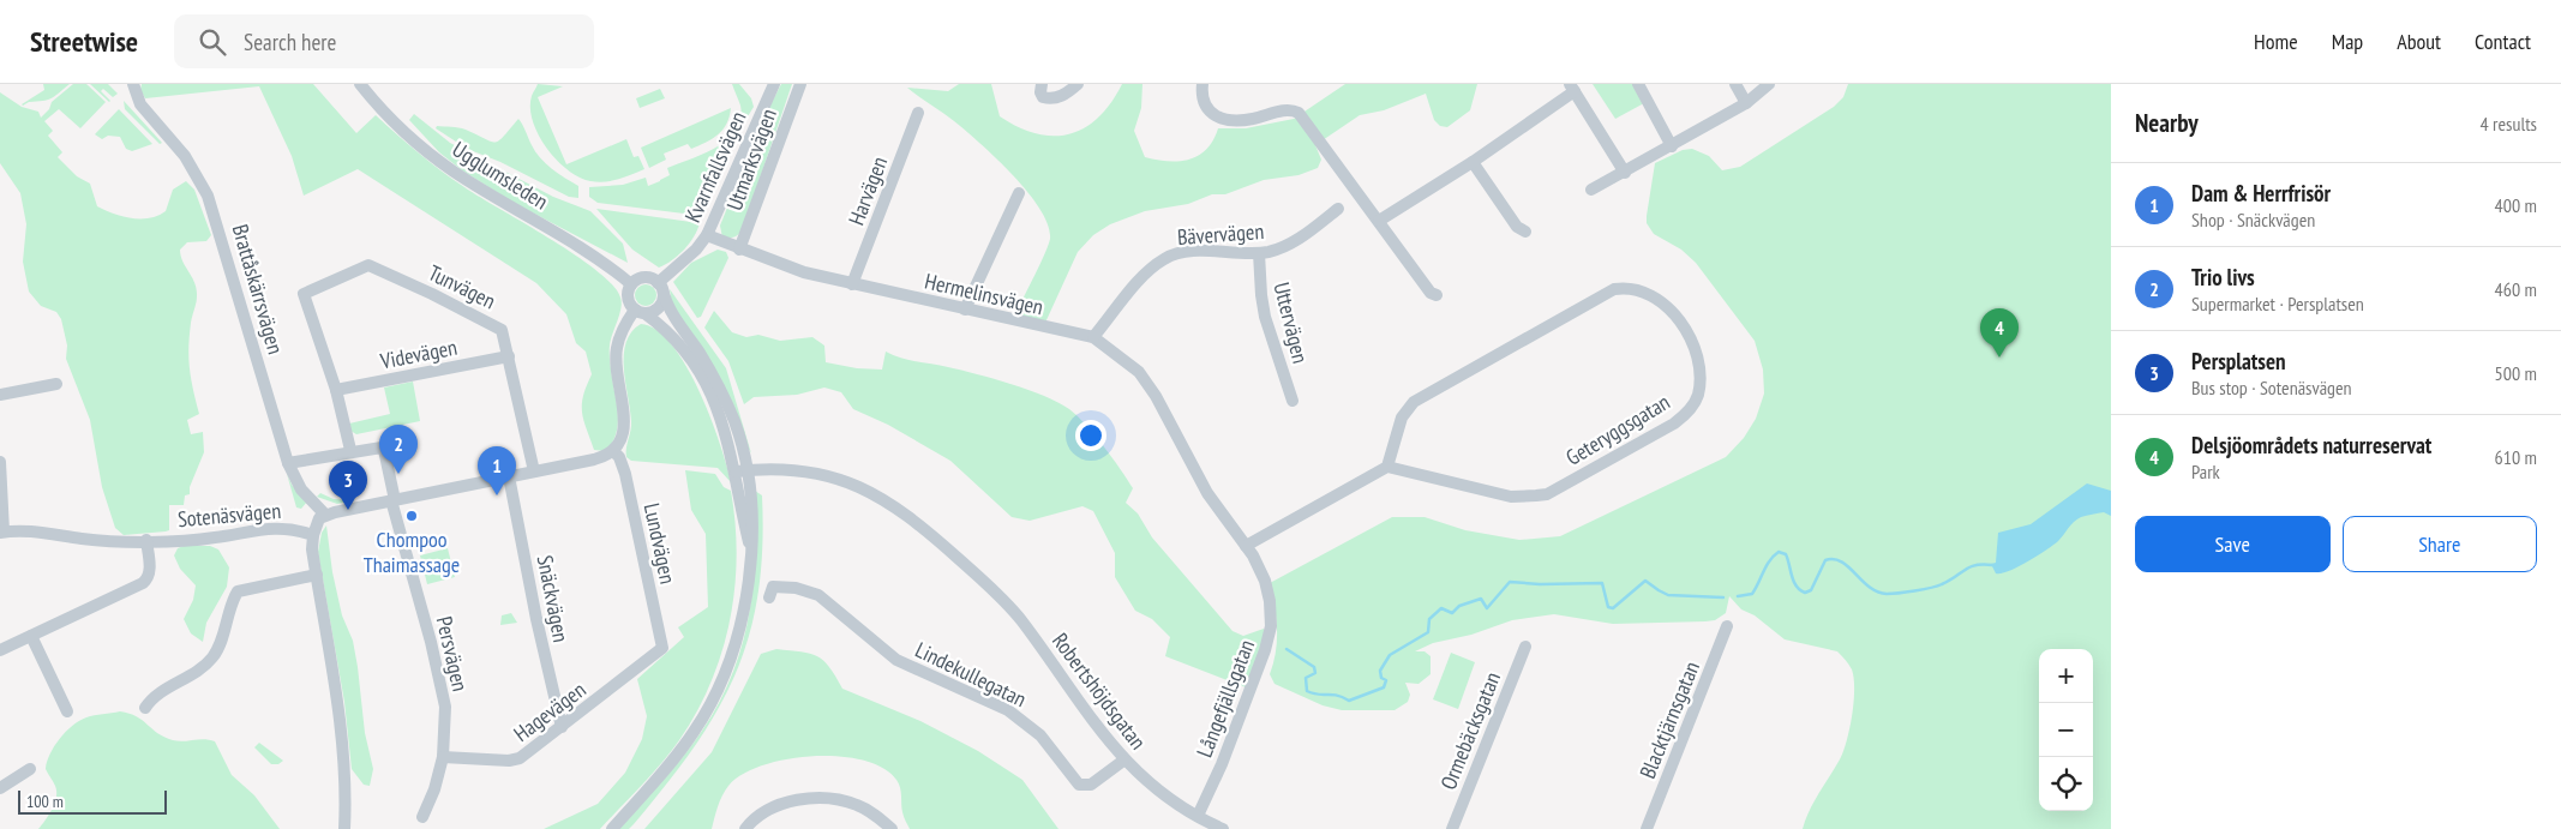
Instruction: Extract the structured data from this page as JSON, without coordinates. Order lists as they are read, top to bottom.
{
  "streets": {
    "street": [
      "Utmarksvägen",
      "Kvarnfallsvägen",
      "Ugglumsleden",
      "Harvägen",
      "Bävervägen",
      "Tunvägen",
      "Brattåskärrsvägen",
      "Hermelinsvägen",
      "Uttervägen",
      "Videvägen",
      "Geteryggsgatan",
      "Sotenäsvägen",
      "Lundvägen",
      "Snäckvägen",
      "Persvägen",
      "Lindekullegatan",
      "Robertshöjdsgatan",
      "Långefjällsgatan",
      "Hagevägen",
      "Blacktjärnsgatan",
      "Ormebäcksgatan"
    ]
  },
  "crossings": [
    ["Utmarksvägen", "Hermelinsvägen"],
    ["Kvarnfallsvägen", "Ugglumsleden"],
    ["Kvarnfallsvägen", "Hermelinsvägen"],
    ["Harvägen", "Hermelinsvägen"],
    ["Bävervägen", "Hermelinsvägen"],
    ["Bävervägen", "Uttervägen"],
    ["Tunvägen", "Videvägen"],
    ["Hermelinsvägen", "Långefjällsgatan"],
    ["Lundvägen", "Hagevägen"],
    ["Snäckvägen", "Hagevägen"],
    ["Persvägen", "Hagevägen"],
    ["Lindekullegatan", "Robertshöjdsgatan"],
    ["Robertshöjdsgatan", "Långefjällsgatan"]
  ],
  "places": ["Chompoo Thaimassage"],
  "scale_bar": "100 m",
  "page": {
    "header": "Streetwise",
    "search": "Search here",
    "nav": [
      "Home",
      "Map",
      "About",
      "Contact"
    ],
    "heading": ["Nearby", "4 results"],
    "list": [
      {
        "mark": "1",
        "name": "Dam & Herrfrisör",
        "note": "Shop · Snäckvägen",
        "value": "400 m"
      },
      {
        "mark": "2",
        "name": "Trio livs",
        "note": "Supermarket · Persplatsen",
        "value": "460 m"
      },
      {
        "mark": "3",
        "name": "Persplatsen",
        "note": "Bus stop · Sotenäsvägen",
        "value": "500 m"
      },
      {
        "mark": "4",
        "name": "Delsjöområdets naturreservat",
        "note": "Park",
        "value": "610 m"
      }
    ],
    "pins": [
      "4",
      "2",
      "1",
      "3"
    ],
    "buttons": ["Save", "Share"],
    "map_buttons": ["+", "−"],
    "scale": "100 m"
  }
}
